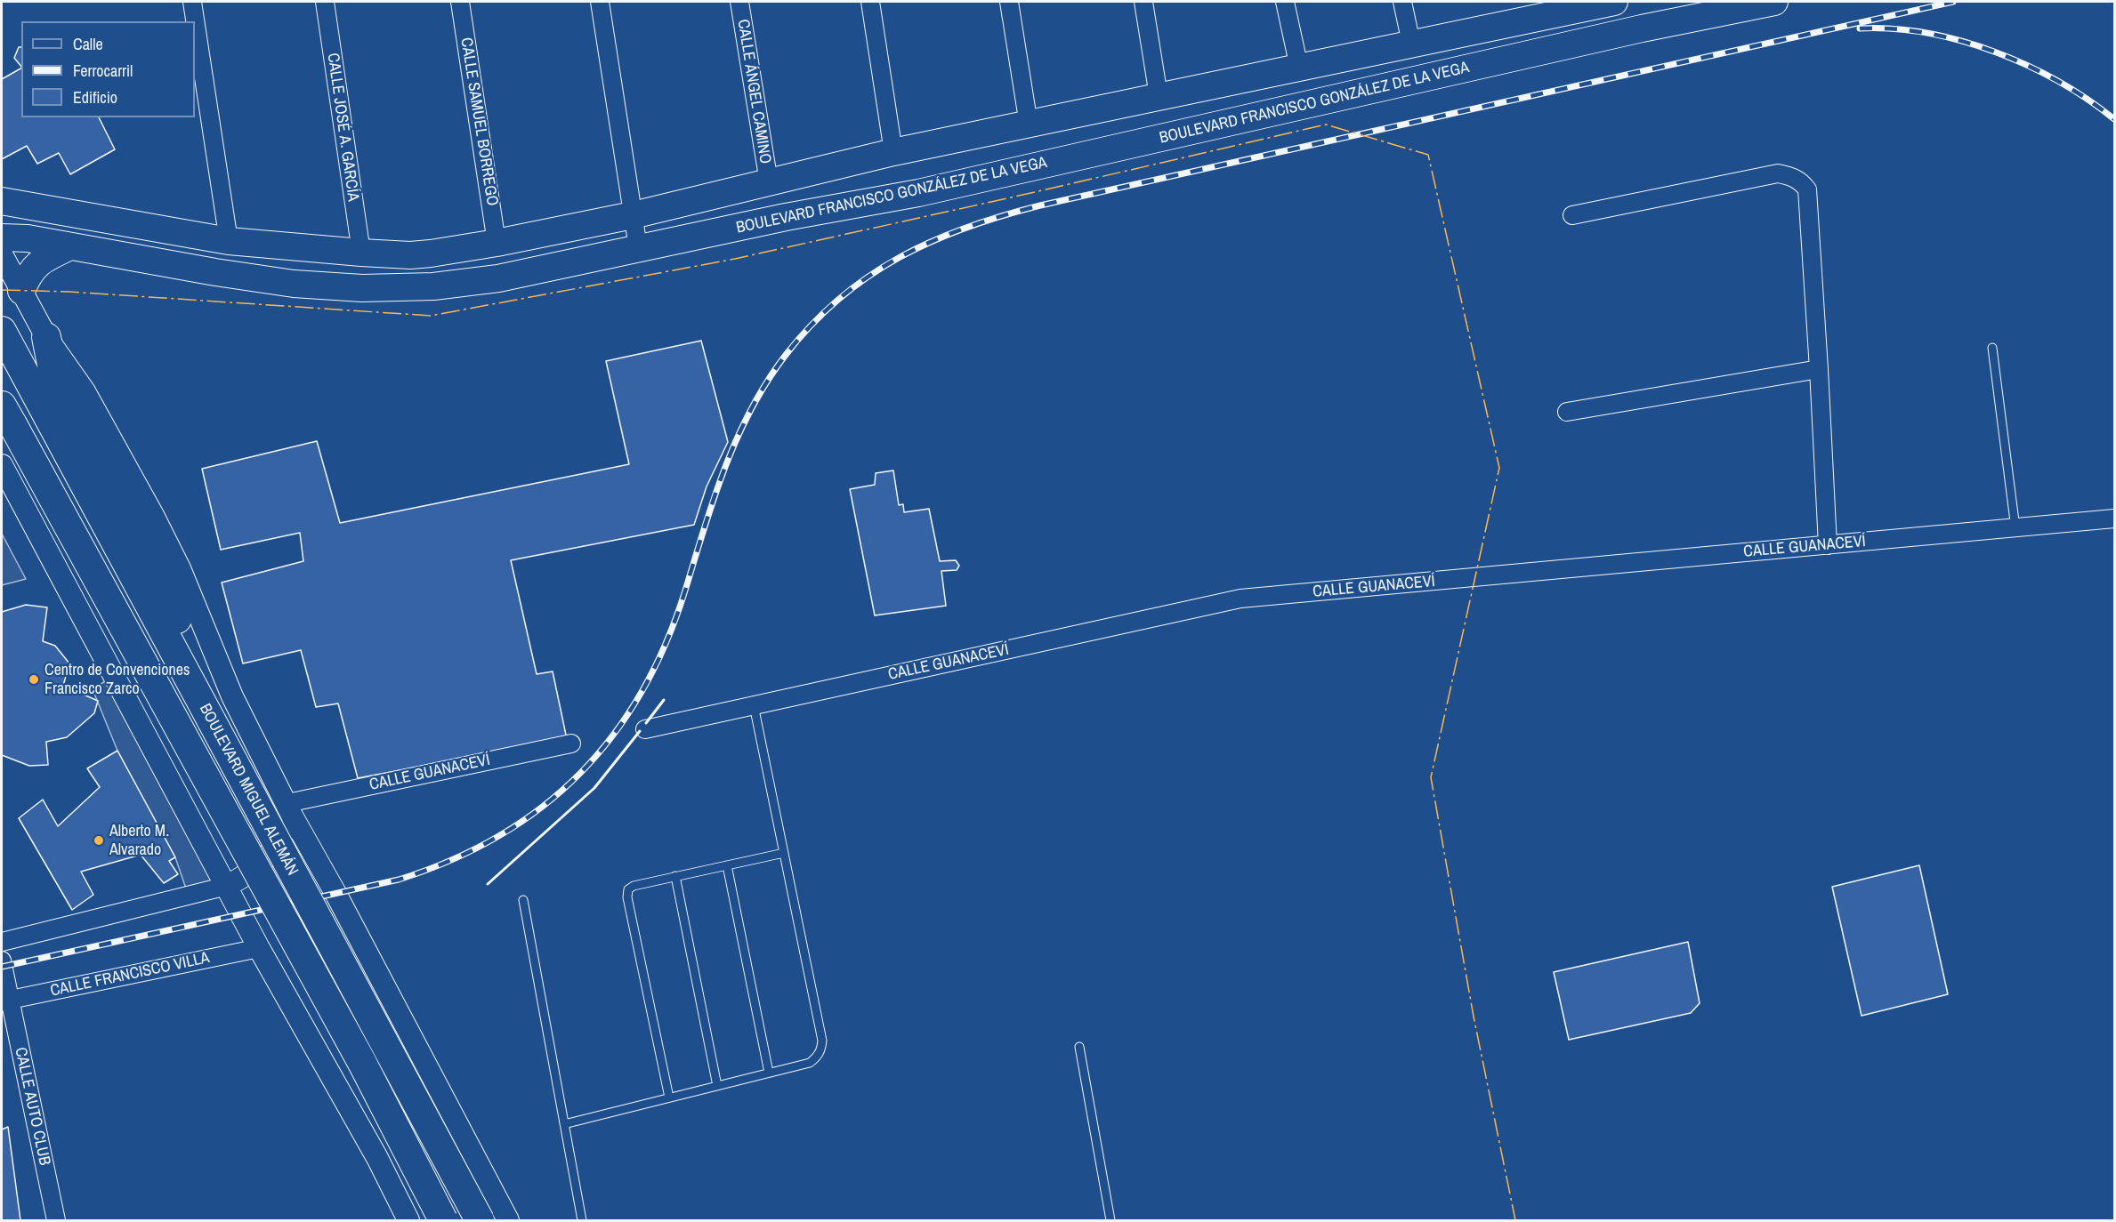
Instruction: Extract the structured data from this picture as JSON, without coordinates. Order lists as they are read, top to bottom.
{
  "streets": {
    "highway": ["BOULEVARD MIGUEL ALEMÁN"],
    "main road": ["BOULEVARD FRANCISCO GONZÁLEZ DE LA VEGA"],
    "street": [
      "CALLE ÁNGEL CAMINO",
      "CALLE SAMUEL BORREGO",
      "CALLE JOSÉ A. GARCÍA",
      "CALLE GUANACEVÍ",
      "CALLE FRANCISCO VILLA",
      "CALLE AUTO CLUB"
    ]
  },
  "crossings": [
    ["CALLE FRANCISCO VILLA", "CALLE AUTO CLUB"]
  ],
  "places": ["Centro de Convenciones Francisco Zarco", "Alberto M. Alvarado"],
  "legend": ["Calle", "Ferrocarril", "Edificio"]
}
